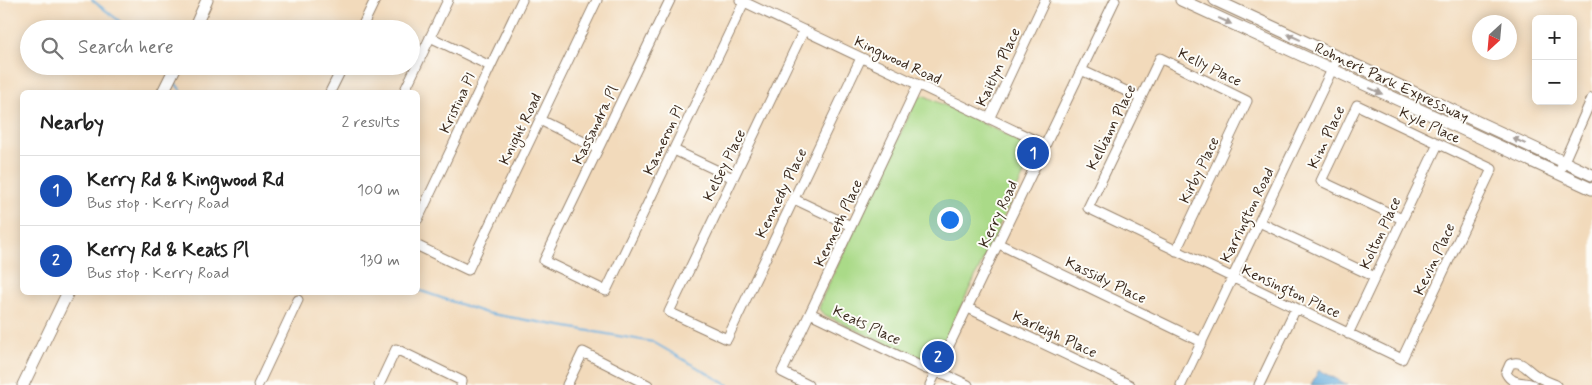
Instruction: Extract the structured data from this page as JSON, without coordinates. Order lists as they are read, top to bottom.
{
  "streets": {
    "main road": ["Rohnert Park Expressway"],
    "street": [
      "Kingwood Road",
      "Kaitlyn Place",
      "Kelly Place",
      "Kristina Pl",
      "Kassandra Pl",
      "Kyle Place",
      "Kelliann Place",
      "Knight Road",
      "Kim Place",
      "Kameron Pl",
      "Kelsey Place",
      "Kirby Place",
      "Kennedy Place",
      "Kerry Road",
      "Karrington Road",
      "Kenneth Place",
      "Kolton Place",
      "Kevin Place",
      "Kassidy Place",
      "Kensington Place",
      "Keats Place",
      "Karleigh Place"
    ]
  },
  "crossings": [
    ["Kingwood Road", "Kaitlyn Place"],
    ["Kingwood Road", "Kameron Pl"],
    ["Kingwood Road", "Kelsey Place"],
    ["Kingwood Road", "Kennedy Place"],
    ["Kingwood Road", "Kerry Road"],
    ["Kingwood Road", "Kenneth Place"],
    ["Kelly Place", "Kelliann Place"],
    ["Kelly Place", "Kirby Place"],
    ["Rohnert Park Expressway", "Karrington Road"],
    ["Kassandra Pl", "Kameron Pl"],
    ["Kyle Place", "Kim Place"],
    ["Kyle Place", "Kolton Place"],
    ["Kyle Place", "Kevin Place"],
    ["Kelliann Place", "Kensington Place"],
    ["Kim Place", "Kolton Place"],
    ["Kelsey Place", "Kennedy Place"],
    ["Kirby Place", "Kensington Place"],
    ["Kerry Road", "Kassidy Place"],
    ["Kerry Road", "Keats Place"],
    ["Kerry Road", "Karleigh Place"],
    ["Karrington Road", "Kassidy Place"],
    ["Karrington Road", "Kensington Place"],
    ["Kenneth Place", "Keats Place"],
    ["Kolton Place", "Kensington Place"],
    ["Kevin Place", "Kensington Place"]
  ],
  "north": "bottom left",
  "page": {
    "map_buttons": ["+", "−"],
    "search": "Search here",
    "heading": ["Nearby", "2 results"],
    "pins": ["1", "2"],
    "list": [
      {
        "mark": "1",
        "name": "Kerry Rd & Kingwood Rd",
        "note": "Bus stop · Kerry Road",
        "value": "100 m"
      },
      {
        "mark": "2",
        "name": "Kerry Rd & Keats Pl",
        "note": "Bus stop · Kerry Road",
        "value": "130 m"
      }
    ]
  }
}
